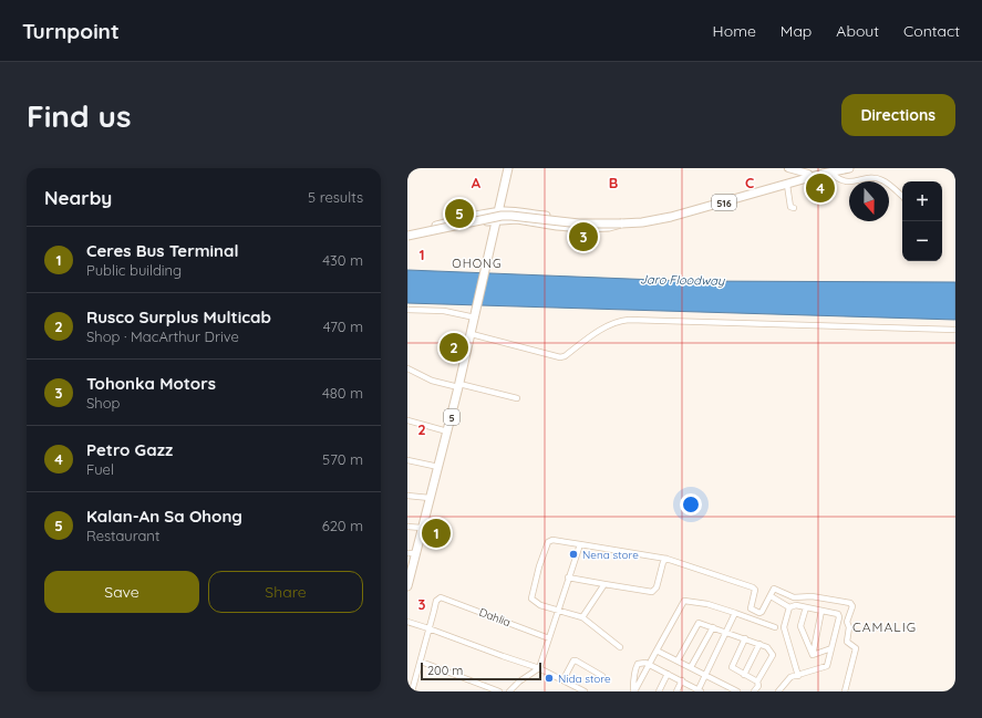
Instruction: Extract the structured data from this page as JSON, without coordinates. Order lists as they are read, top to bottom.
{
  "streets": {
    "main road": ["516", "5"],
    "street": ["Dahlia"]
  },
  "crossings": [
    ["516", "5"]
  ],
  "districts": ["OHONG", "CAMALIG"],
  "water": ["Jaro Floodway"],
  "places": ["Nena store", "Nida store"],
  "scale_bar": "200 m",
  "north": "bottom",
  "page": {
    "header": "Turnpoint",
    "nav": [
      "Home",
      "Map",
      "About",
      "Contact"
    ],
    "buttons": [
      "Directions",
      ["Save", "Share"]
    ],
    "title": "Find us",
    "heading": ["Nearby", "5 results"],
    "pins": [
      "4",
      "5",
      "3",
      "2",
      "1"
    ],
    "map_buttons": ["+", "−"],
    "list": [
      {
        "mark": "1",
        "name": "Ceres Bus Terminal",
        "note": "Public building",
        "value": "430 m"
      },
      {
        "mark": "2",
        "name": "Rusco Surplus Multicab",
        "note": "Shop · MacArthur Drive",
        "value": "470 m"
      },
      {
        "mark": "3",
        "name": "Tohonka Motors",
        "note": "Shop",
        "value": "480 m"
      },
      {
        "mark": "4",
        "name": "Petro Gazz",
        "note": "Fuel",
        "value": "570 m"
      },
      {
        "mark": "5",
        "name": "Kalan-An Sa Ohong",
        "note": "Restaurant",
        "value": "620 m"
      }
    ],
    "scale": "200 m"
  },
  "grid": {
    "columns": ["A", "B", "C"],
    "rows": ["1", "2", "3"]
  }
}
